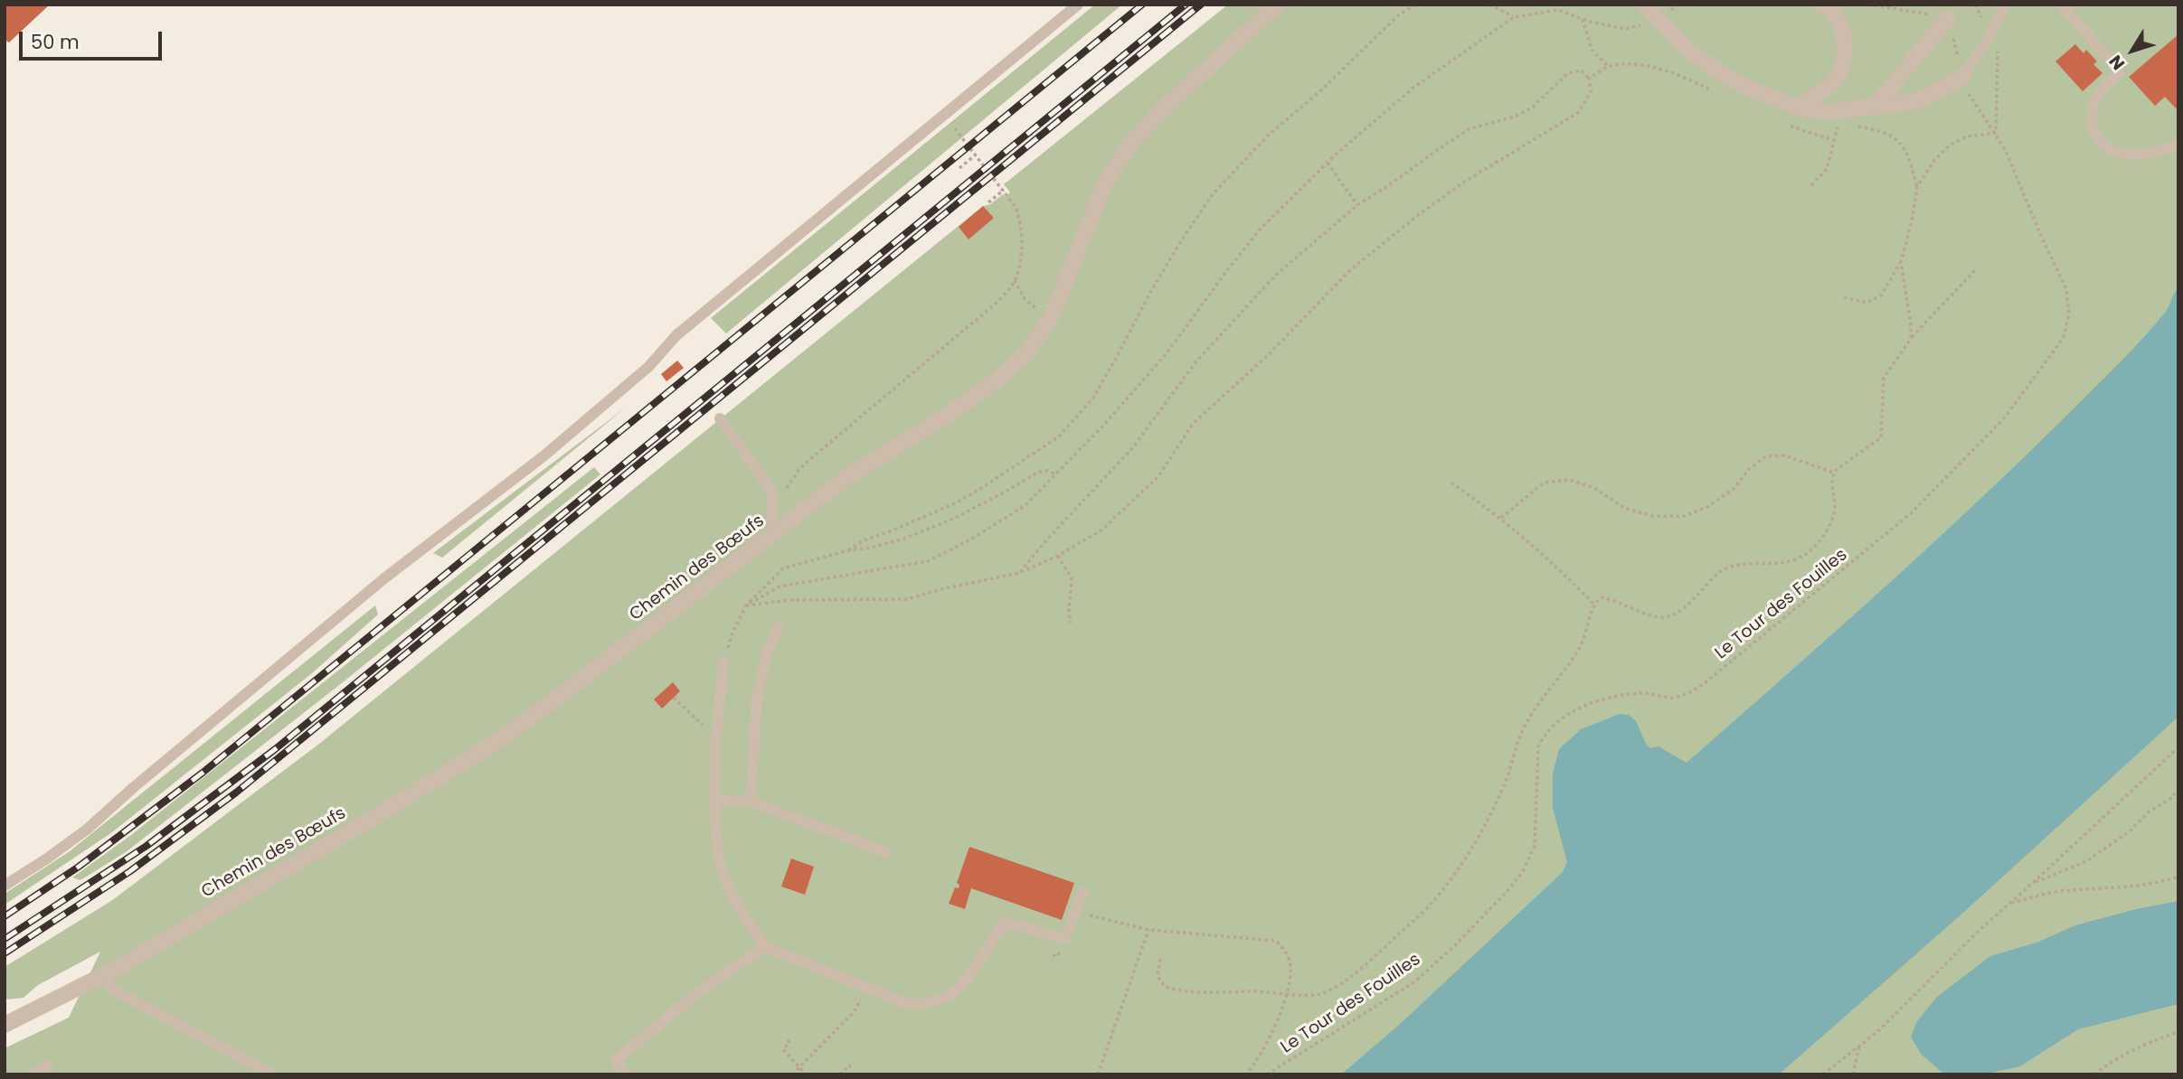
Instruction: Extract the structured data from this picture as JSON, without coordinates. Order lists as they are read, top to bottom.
{
  "streets": {
    "street": ["Chemin des Bœufs"],
    "path": ["Le Tour des Fouilles"]
  },
  "scale_bar": "50 m",
  "north": "bottom left"
}
